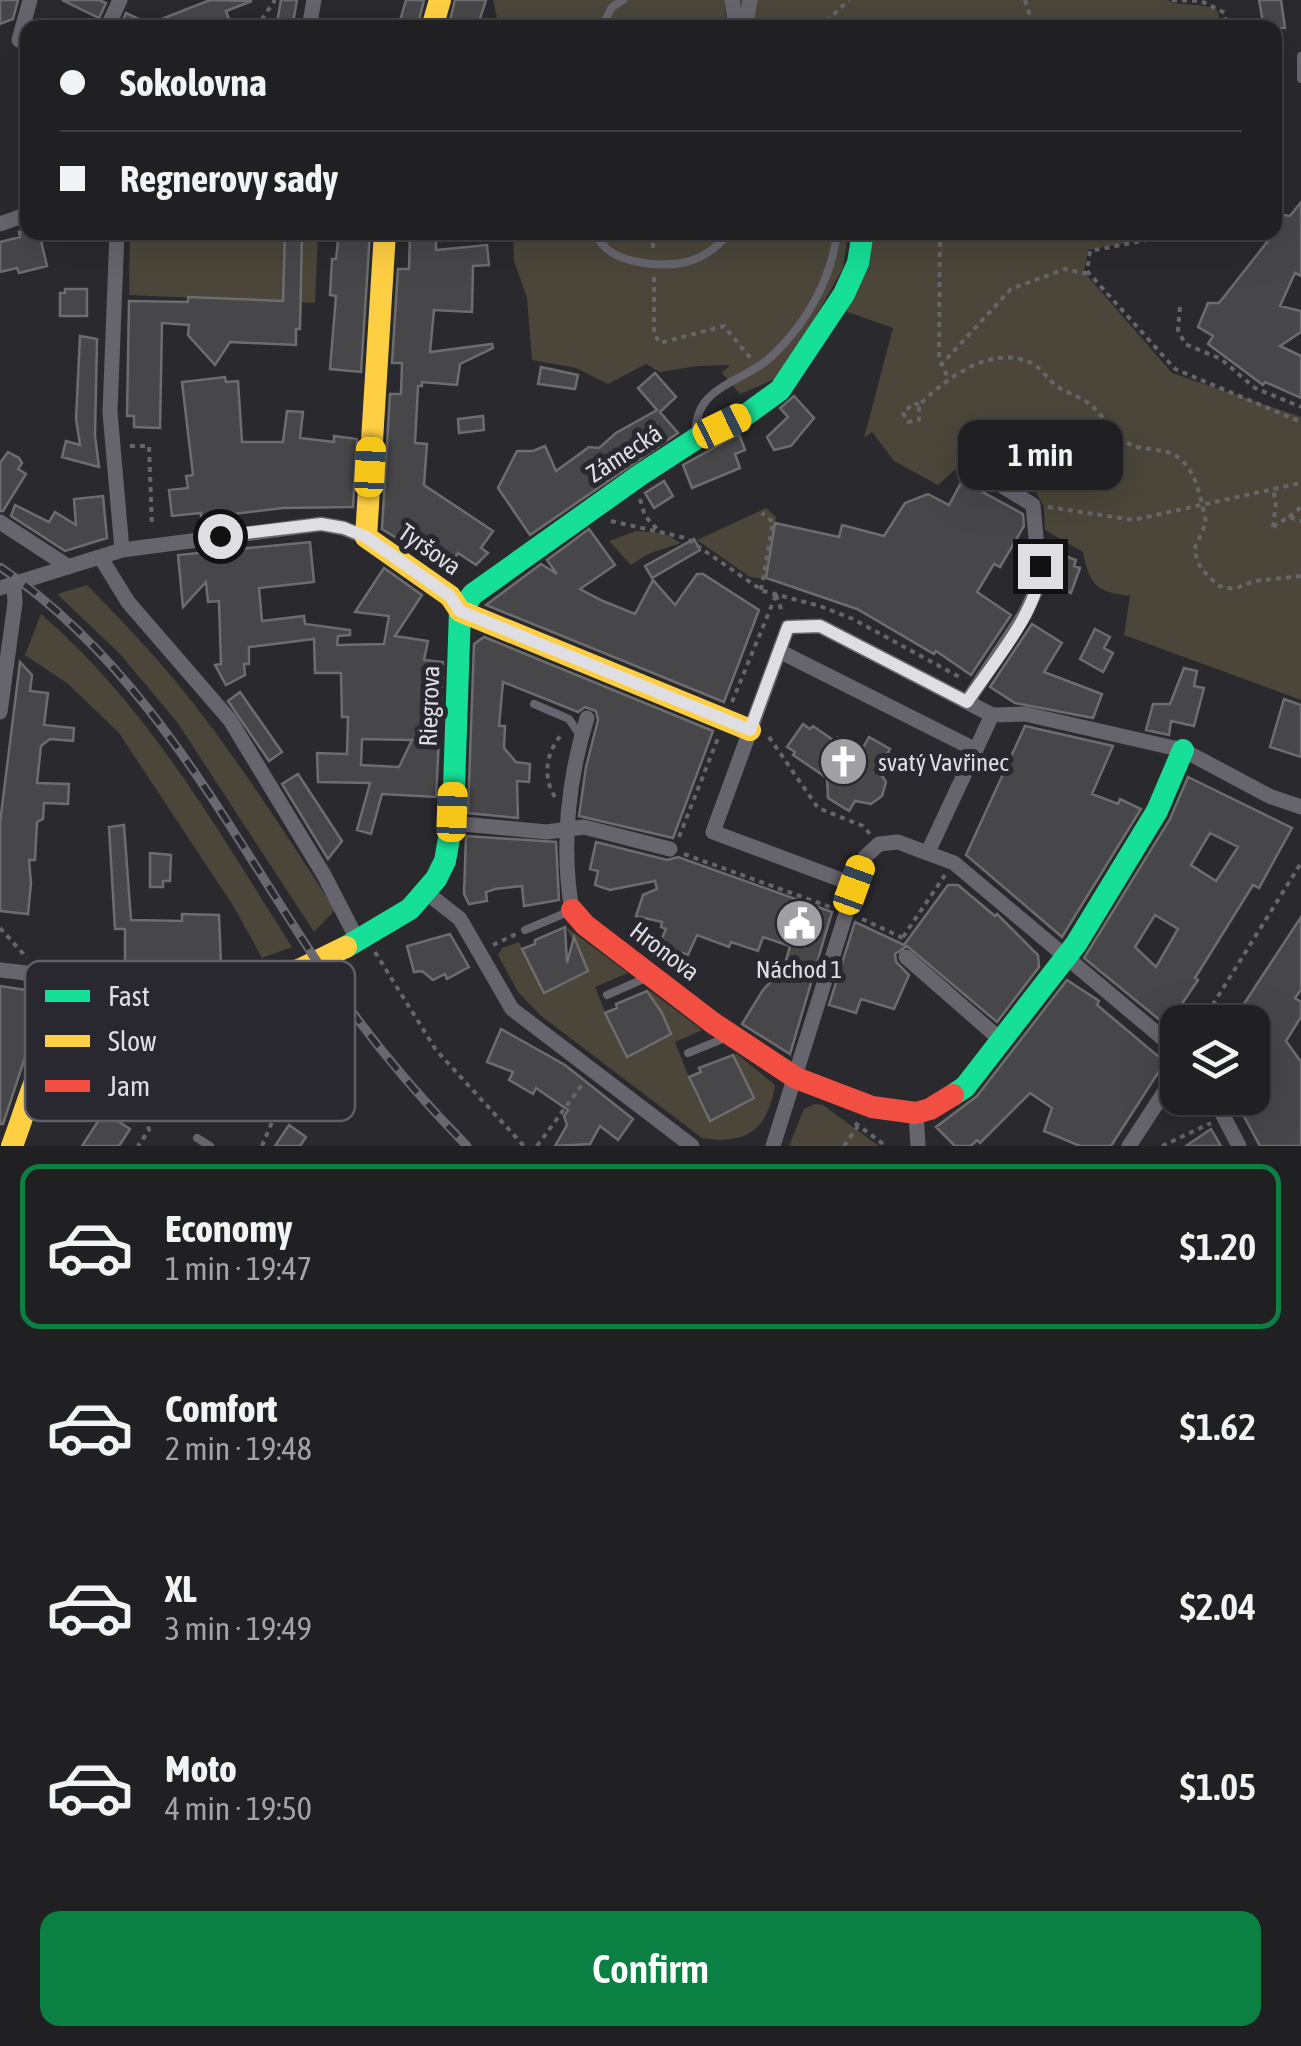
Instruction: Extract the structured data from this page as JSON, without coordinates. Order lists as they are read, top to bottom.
{
  "streets": {
    "street": [
      "Zámecká",
      "Tyršova",
      "Riegrova",
      "Hronova"
    ]
  },
  "crossings": [
    ["Zámecká", "Tyršova"],
    ["Zámecká", "Riegrova"],
    ["Tyršova", "Riegrova"]
  ],
  "places": {
    "church": ["svatý Vavřinec"],
    "public building": ["Náchod 1"]
  },
  "legend": ["Fast", "Slow", "Jam"],
  "page": {
    "banner": ["Sokolovna", "Regnerovy sady"],
    "bubble": "1 min",
    "list": [
      {
        "name": "Economy",
        "note": "1 min · 19:47",
        "value": "$1.20"
      },
      {
        "name": "Comfort",
        "note": "2 min · 19:48",
        "value": "$1.62"
      },
      {
        "name": "XL",
        "note": "3 min · 19:49",
        "value": "$2.04"
      },
      {
        "name": "Moto",
        "note": "4 min · 19:50",
        "value": "$1.05"
      }
    ],
    "buttons": "Confirm"
  }
}
